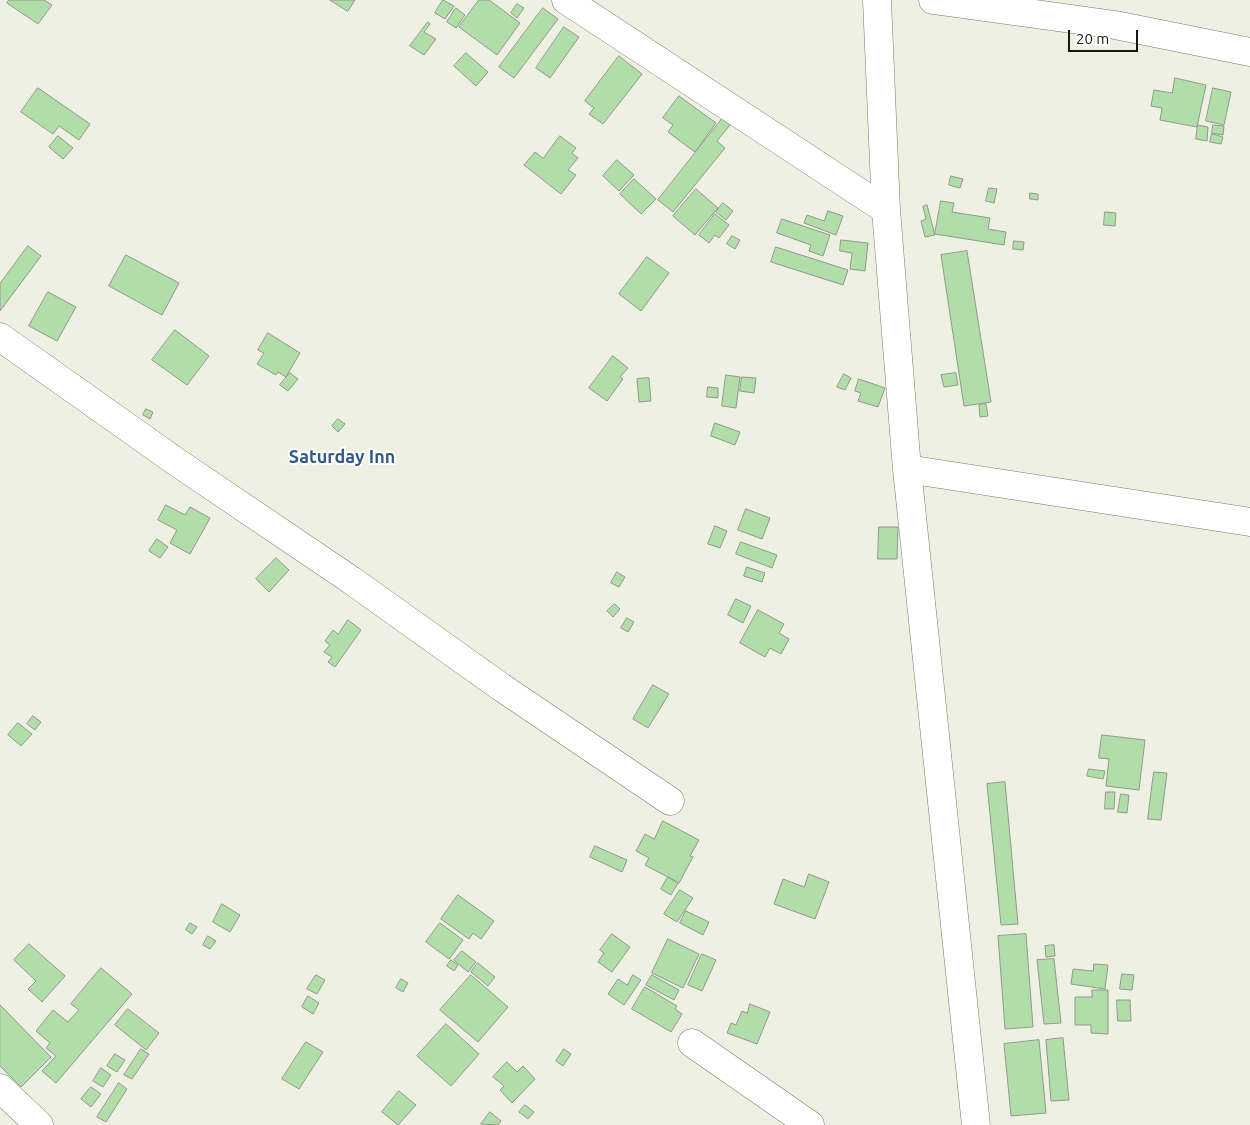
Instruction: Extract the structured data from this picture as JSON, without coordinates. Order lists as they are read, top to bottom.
{
  "districts": ["Saturday Inn"],
  "scale_bar": "20 m"
}
